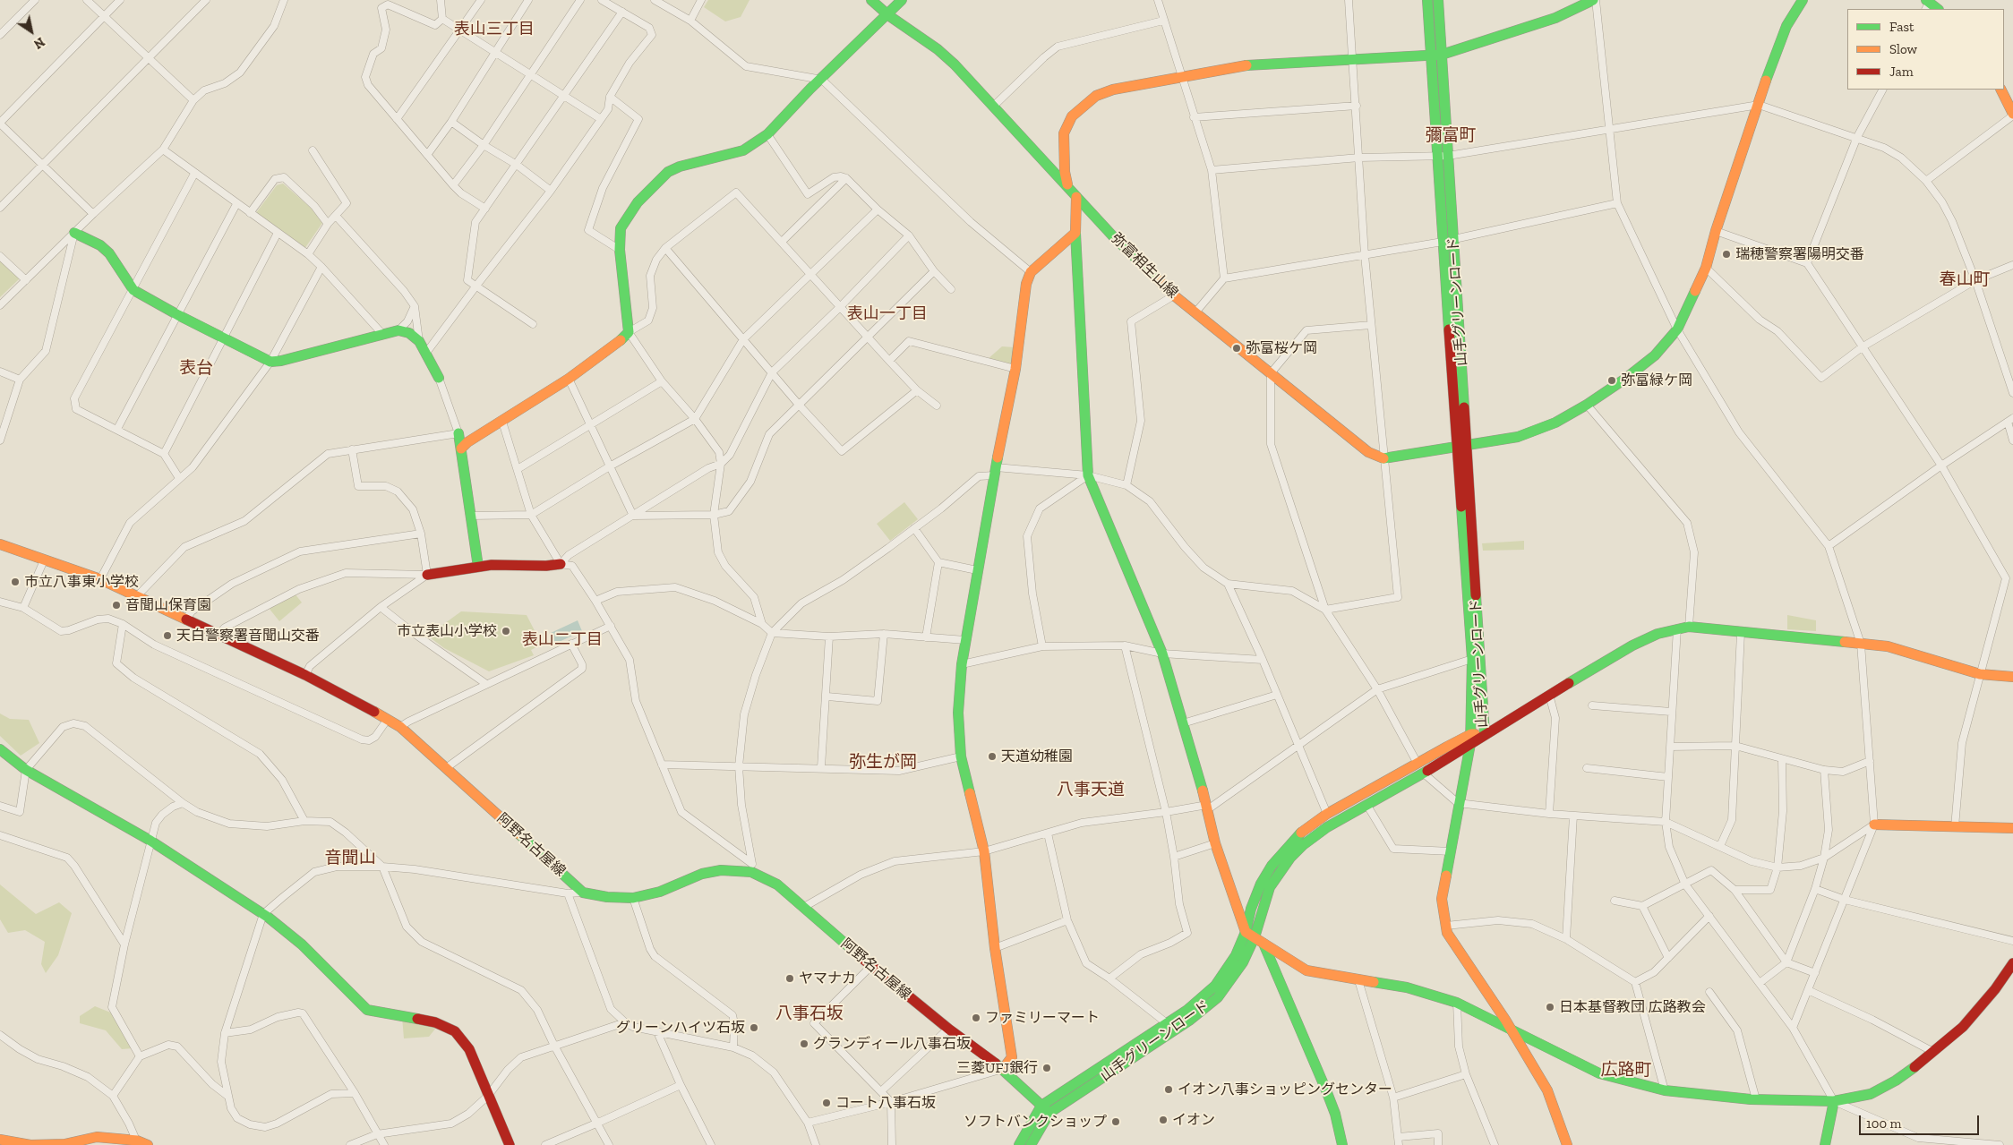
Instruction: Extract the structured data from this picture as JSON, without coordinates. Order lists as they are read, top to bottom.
{
  "streets": {
    "street": ["弥富相生山線", "山手グリーンロード", "阿野名古屋線"]
  },
  "crossings": [
    ["山手グリーンロード", "阿野名古屋線"]
  ],
  "districts": [
    "表山三丁目",
    "彌富町",
    "春山町",
    "表山一丁目",
    "表台",
    "表山二丁目",
    "弥生が岡",
    "八事天道",
    "音聞山",
    "八事石坂",
    "広路町"
  ],
  "places": [
    "瑞穂警察署陽明交番",
    "弥富桜ケ岡",
    "弥富緑ケ岡",
    "市立八事東小学校",
    "音聞山保育園",
    "市立表山小学校",
    "天白警察署音聞山交番",
    "天道幼稚園",
    "ヤマナカ",
    "日本基督教団 広路教会",
    "ファミリーマート",
    "グリーンハイツ石坂",
    "グランディール八事石坂",
    "三菱UFJ銀行",
    "イオン八事ショッピングセンター",
    "コート八事石坂",
    "イオン",
    "ソフトバンクショップ"
  ],
  "legend": ["Fast", "Slow", "Jam"],
  "scale_bar": "100 m",
  "north": "bottom right"
}
